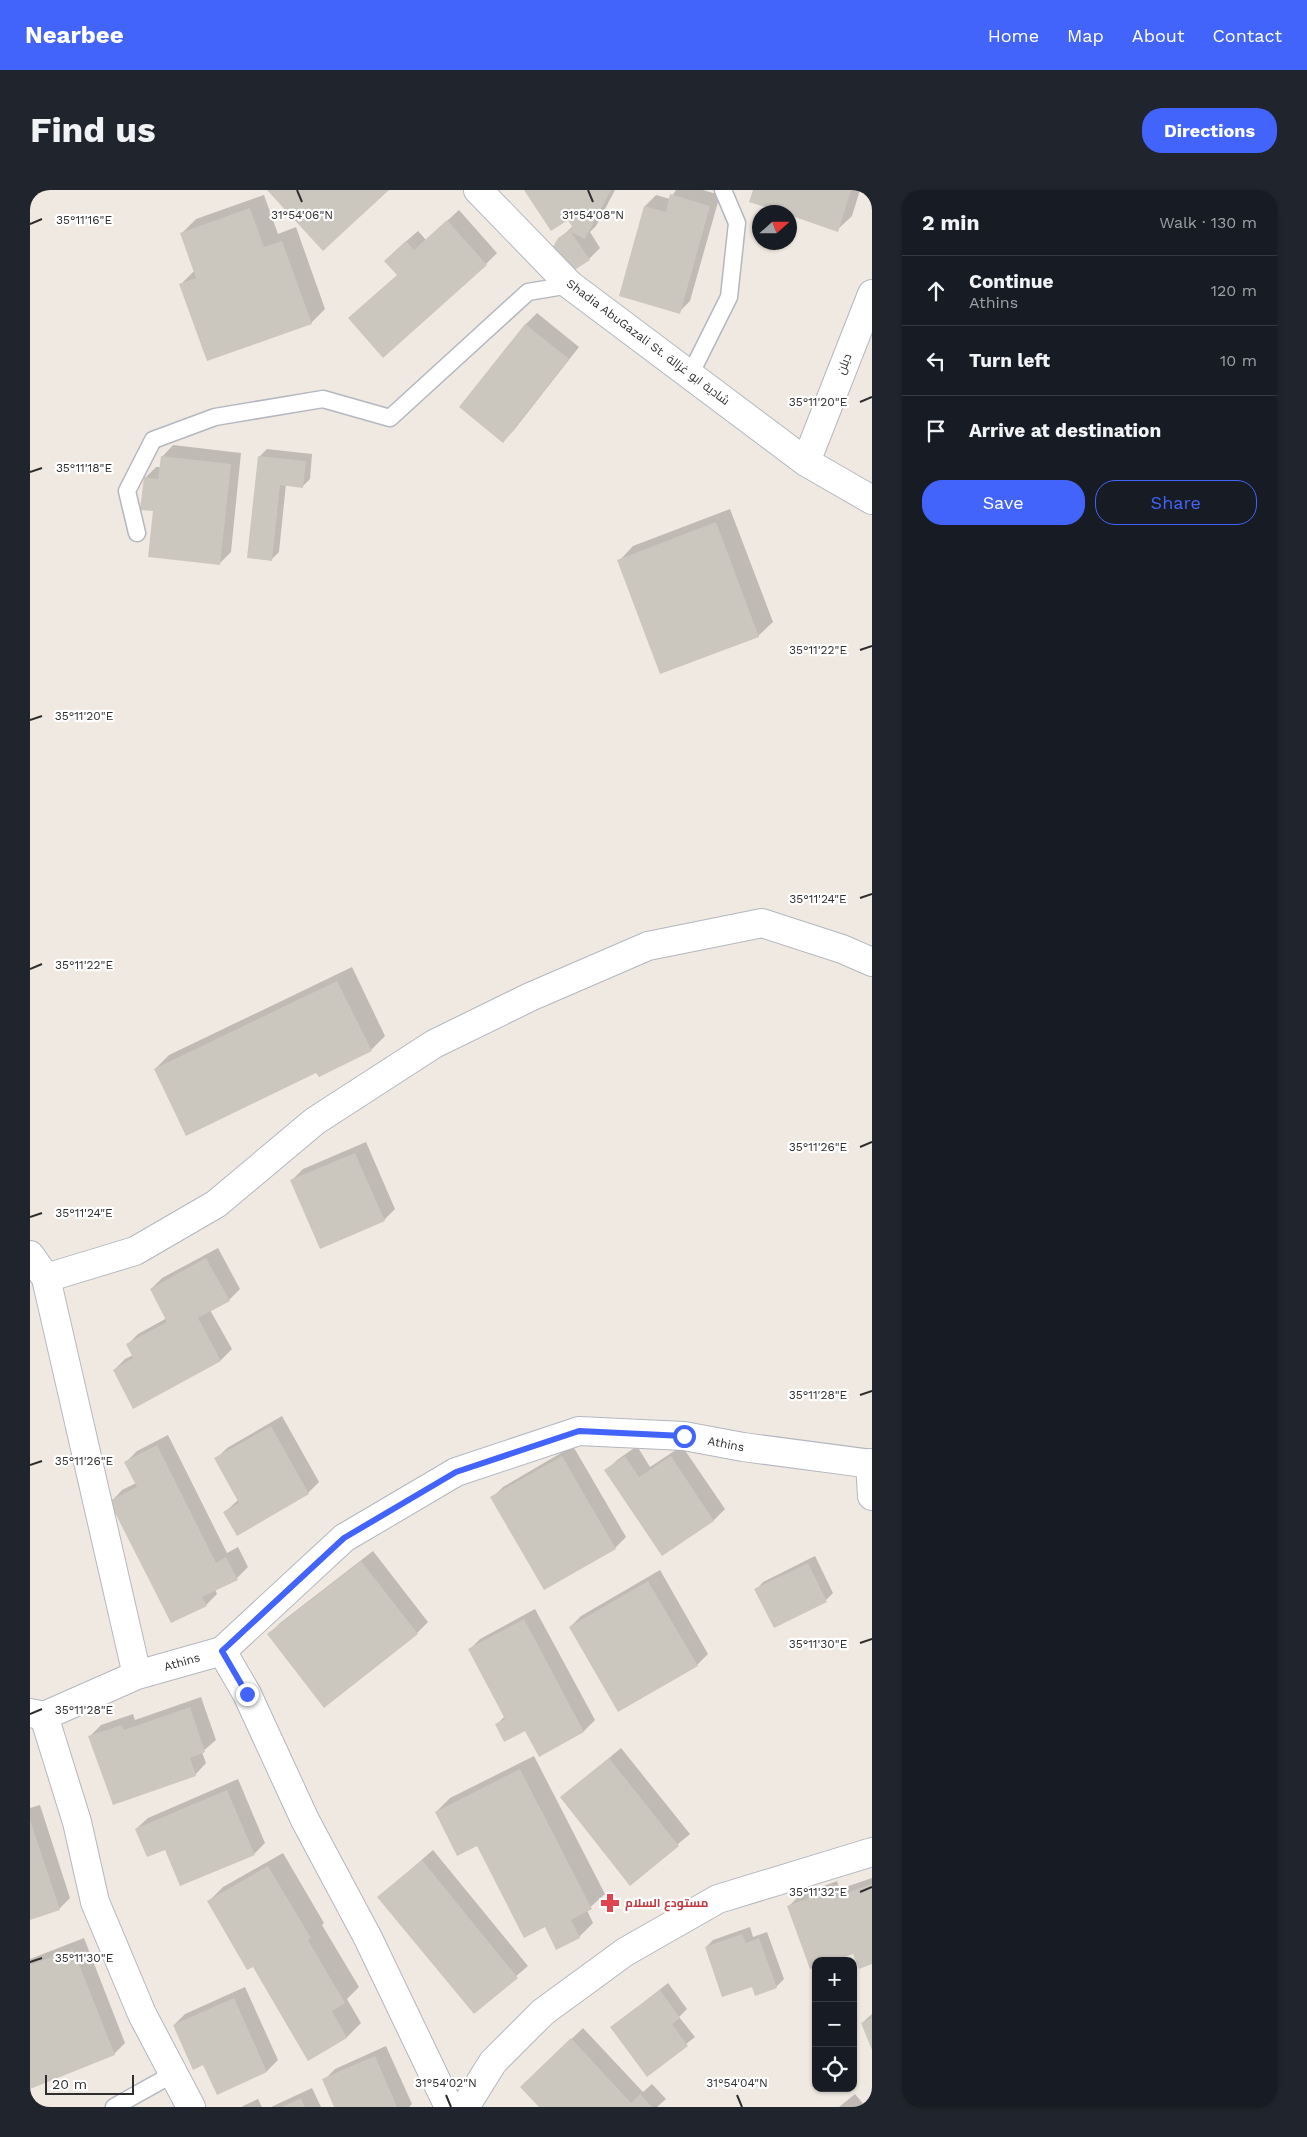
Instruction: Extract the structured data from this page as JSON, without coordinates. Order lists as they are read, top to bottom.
{
  "streets": {
    "street": ["Shadia AbuGazali St. شادية ابو غزالة", "دبلن", "Athins"]
  },
  "crossings": [
    ["Shadia AbuGazali St. شادية ابو غزالة", "دبلن"]
  ],
  "places": {
    "pharmacy": ["مستودع السلام"]
  },
  "scale_bar": "20 m",
  "north": "right",
  "page": {
    "header": "Nearbee",
    "nav": [
      "Home",
      "Map",
      "About",
      "Contact"
    ],
    "buttons": [
      "Directions",
      ["Save", "Share"]
    ],
    "title": "Find us",
    "heading": ["2 min", "Walk · 130 m"],
    "list": [
      ["Continue", "Athins", "120 m"],
      ["Turn left", "10 m"],
      "Arrive at destination"
    ],
    "map_buttons": ["+", "−"],
    "scale": "20 m"
  },
  "coordinates": [
    "31°54'06\"N",
    "31°54'08\"N",
    "35°11'16\"E",
    "35°11'20\"E",
    "35°11'18\"E",
    "35°11'22\"E",
    "35°11'24\"E",
    "35°11'26\"E",
    "35°11'28\"E",
    "35°11'30\"E",
    "35°11'32\"E",
    "31°54'02\"N",
    "31°54'04\"N"
  ]
}
